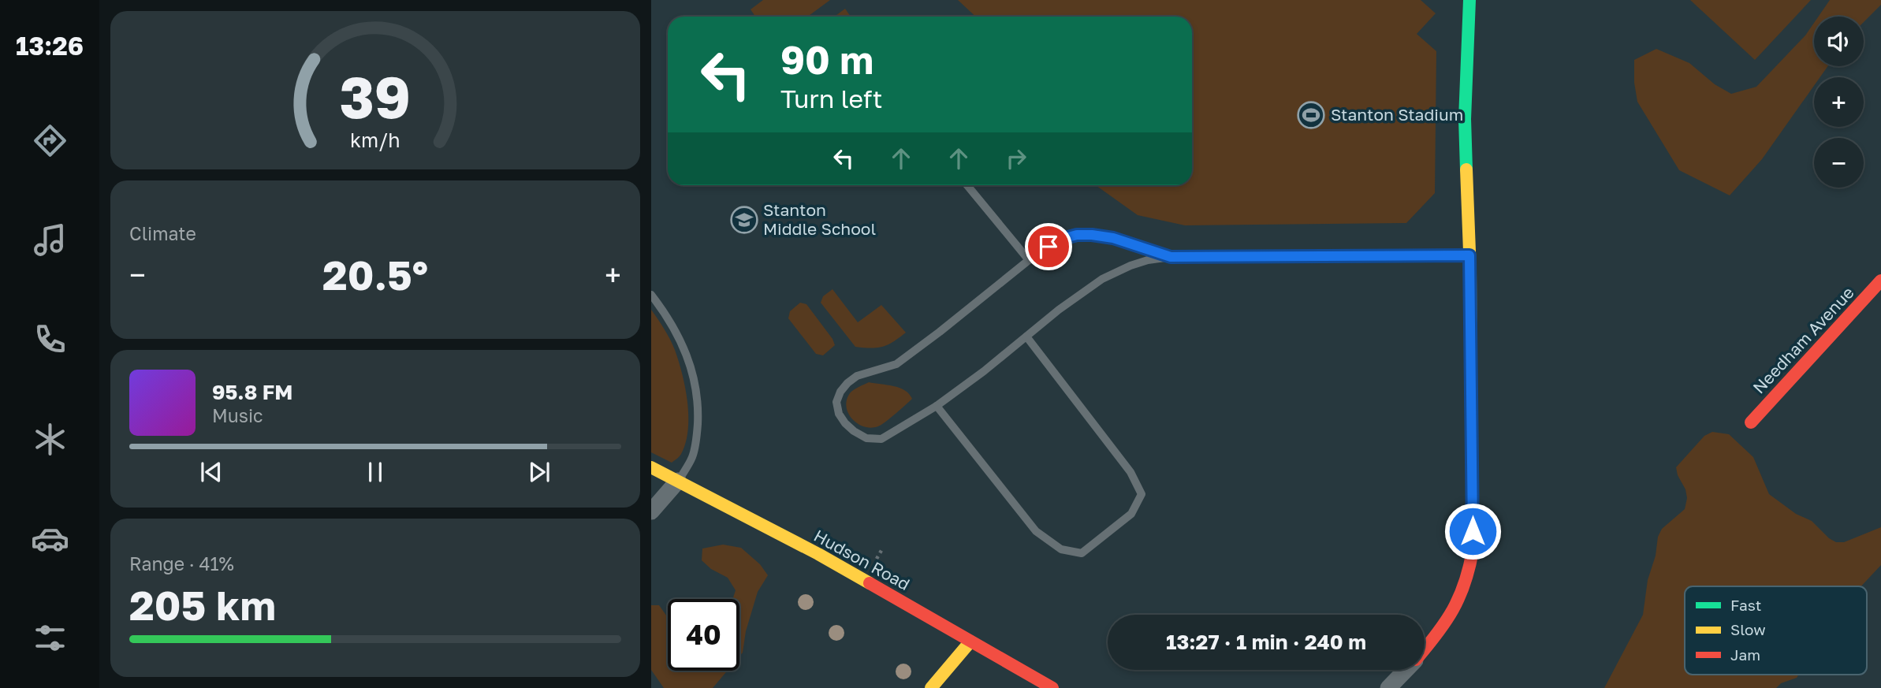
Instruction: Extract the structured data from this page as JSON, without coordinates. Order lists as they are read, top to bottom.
{
  "streets": {
    "street": ["Needham Avenue", "Hudson Road"]
  },
  "places": {
    "sports": ["Stanton Stadium"],
    "school or university": ["Stanton Middle School"]
  },
  "legend": ["Fast", "Slow", "Jam"],
  "page": {
    "tabs": "13:26",
    "map_buttons": ["+", "−"],
    "turn": ["90 m", "Turn left"],
    "tile": [
      "Climate",
      ["Range · 41%", "205 km"]
    ],
    "heat": ["−", "20.5°", "+"],
    "song": ["95.8 FM", "Music"],
    "limit": "40",
    "trip": "13:27 · 1 min · 240 m",
    "gauge": ["39", "km/h"]
  }
}
